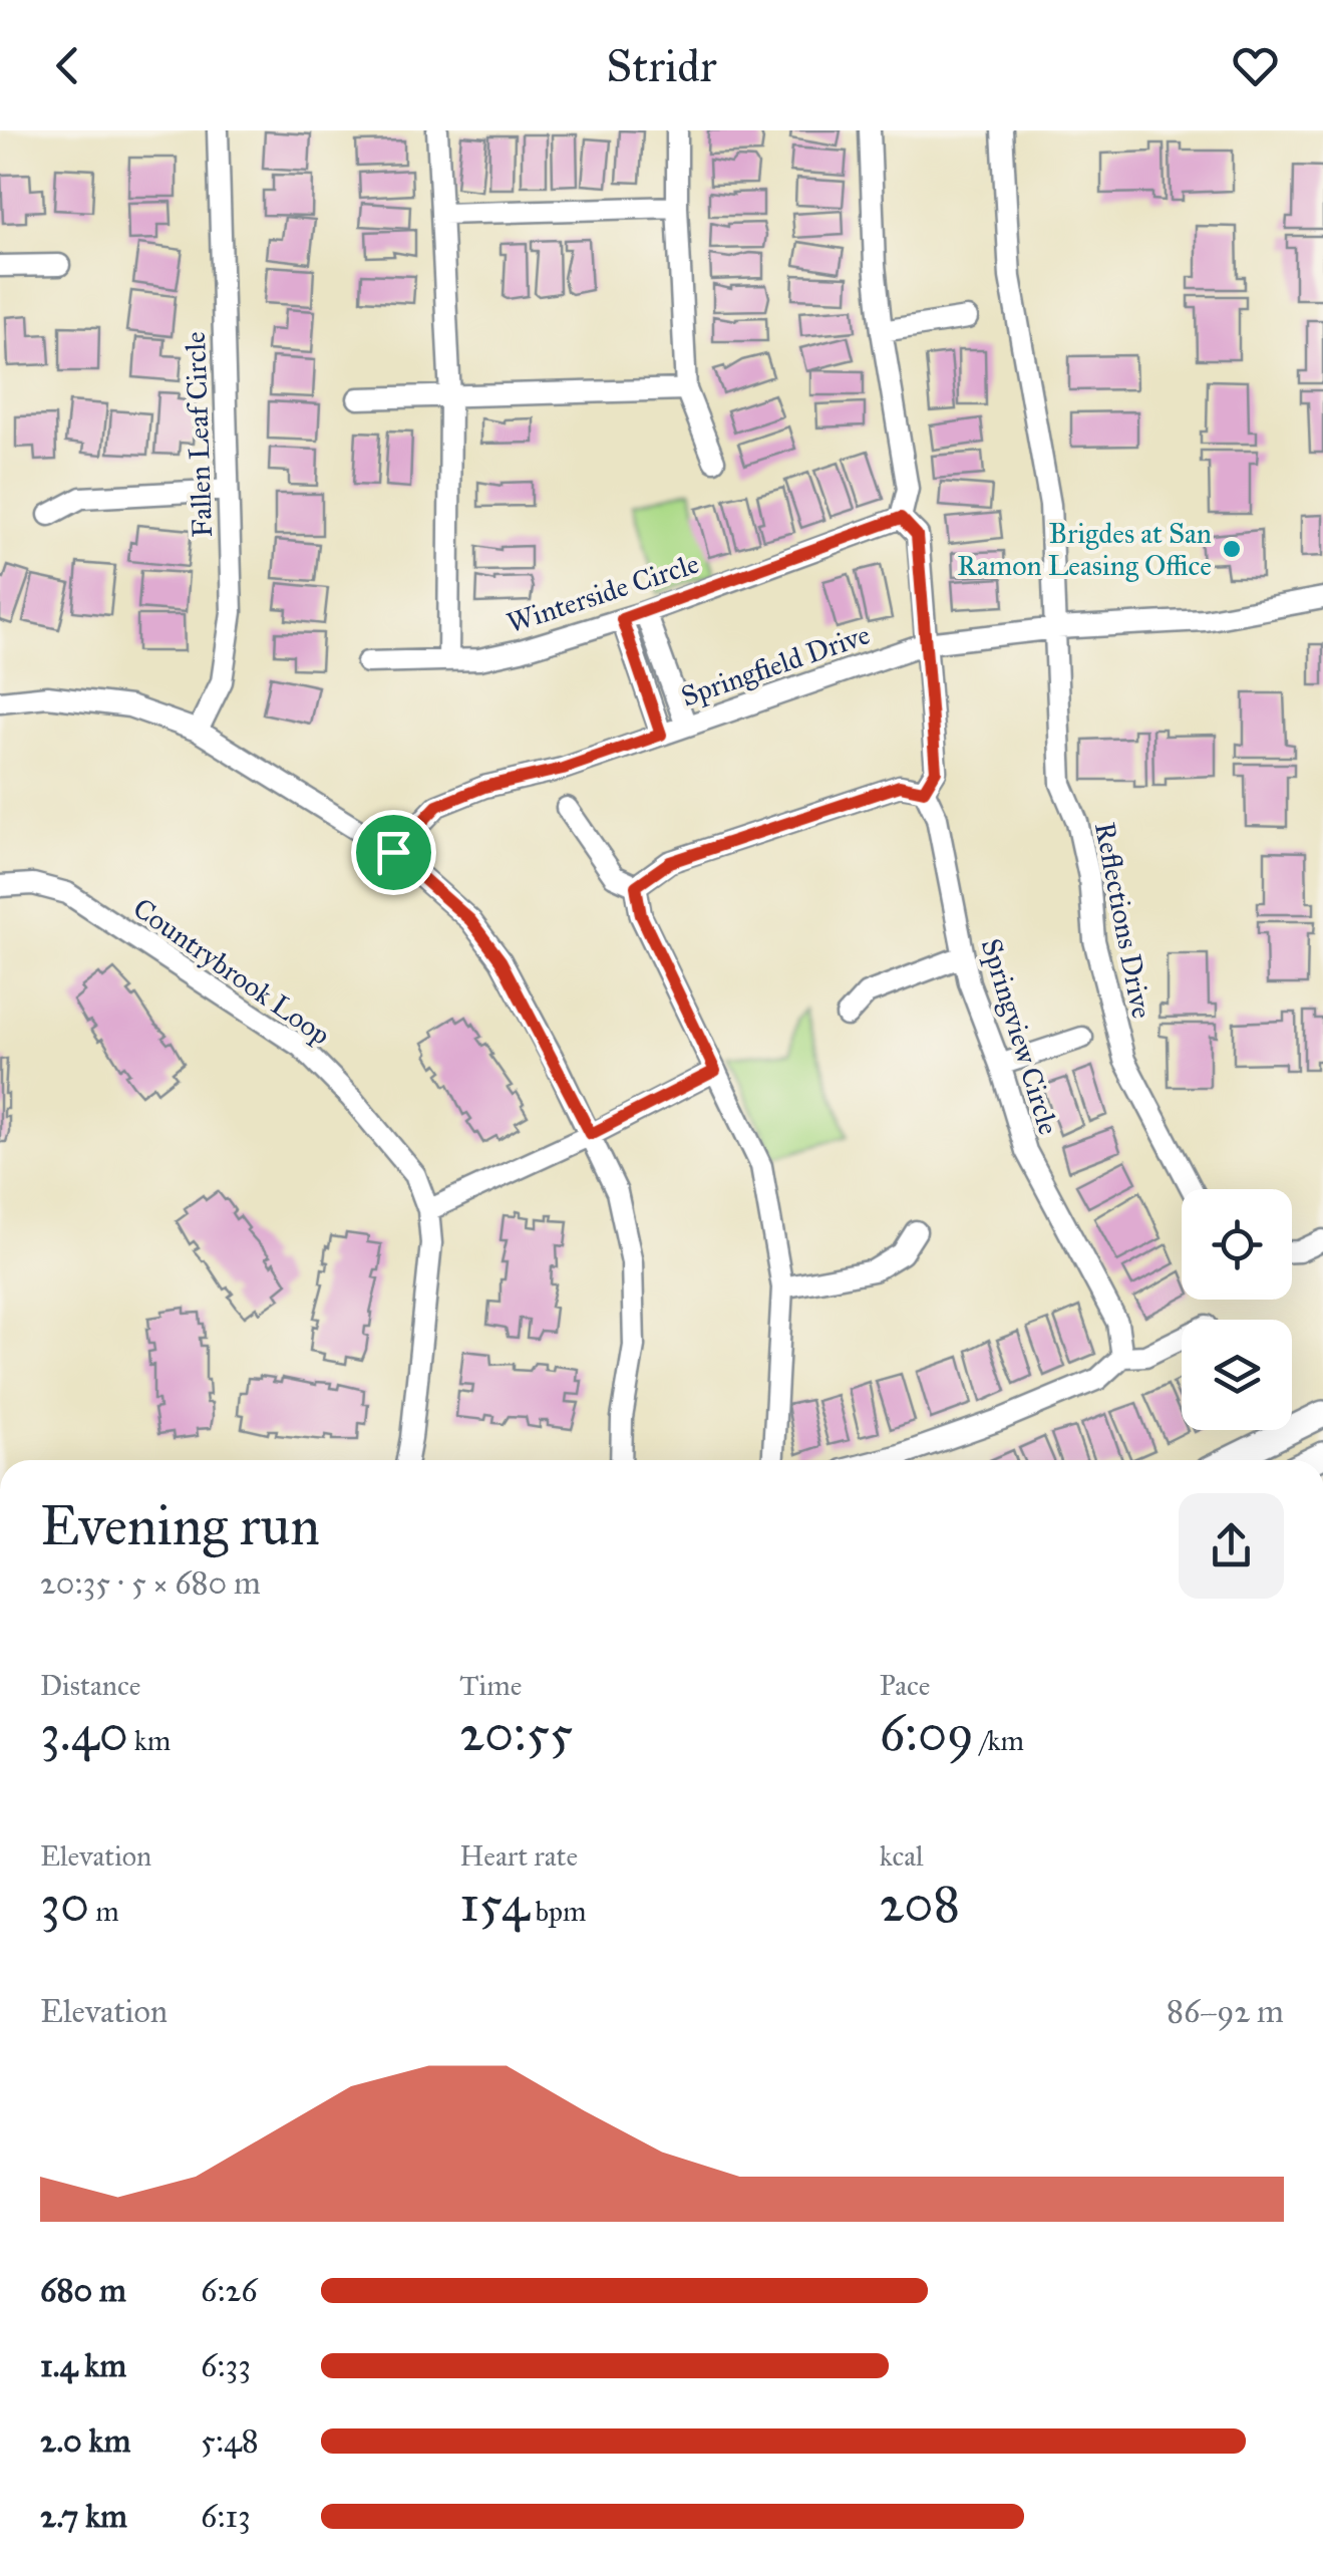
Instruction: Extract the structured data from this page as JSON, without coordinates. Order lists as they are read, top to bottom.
{
  "streets": {
    "street": [
      "Fallen Leaf Circle",
      "Winterside Circle",
      "Springfield Drive",
      "Reflections Drive",
      "Countrybrook Loop",
      "Springview Circle"
    ]
  },
  "crossings": [
    ["Springfield Drive", "Reflections Drive"]
  ],
  "places": ["Brigdes at San Ramon Leasing Office"],
  "page": {
    "header": "Stridr",
    "heading": ["Evening run", "20:35 · 5 × 680 m"],
    "stats": [
      ["Distance", "3.40 km"],
      ["Time", "20:55"],
      ["Pace", "6:09 /km"],
      ["Elevation", "30 m"],
      ["Heart rate", "154 bpm"],
      ["kcal", "208"]
    ],
    "chart": ["Elevation", "86–92 m"],
    "list": [
      {
        "name": "680 m",
        "note": "6:26"
      },
      {
        "name": "1.4 km",
        "note": "6:33"
      },
      {
        "name": "2.0 km",
        "note": "5:48"
      },
      {
        "name": "2.7 km",
        "note": "6:13"
      }
    ]
  }
}
